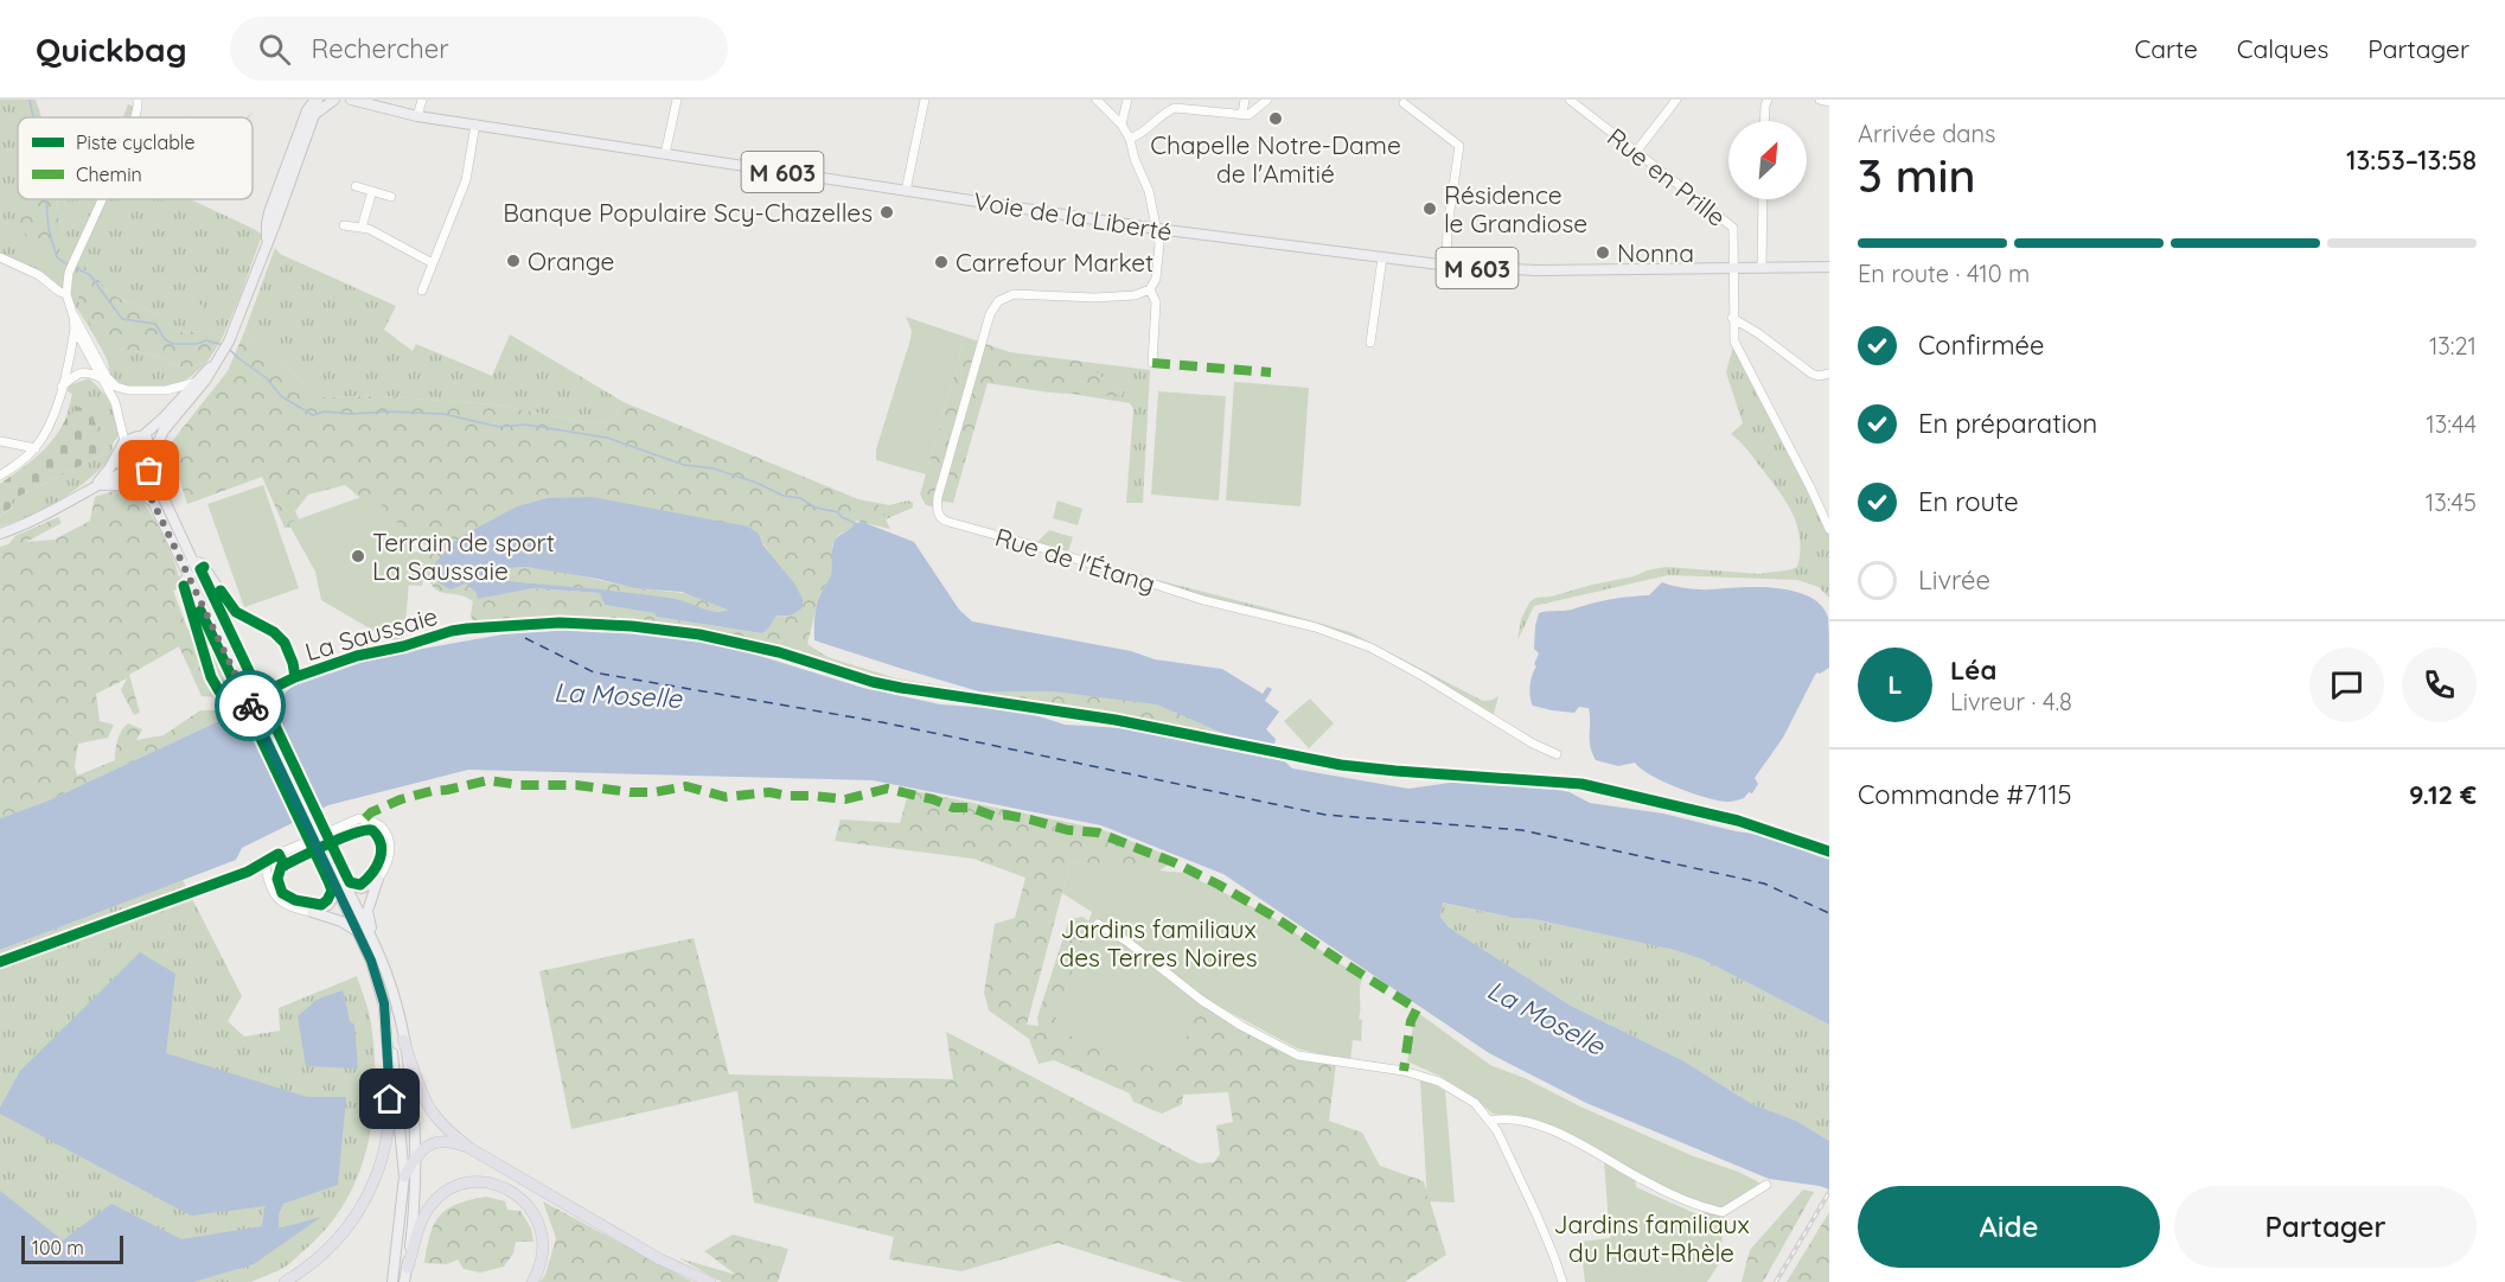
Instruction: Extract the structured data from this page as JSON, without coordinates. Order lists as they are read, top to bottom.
{
  "streets": {
    "main road": ["M 603", "Voie de la Liberté"],
    "street": ["Rue en Prille", "Rue de l'Étang", "La Saussaie"]
  },
  "crossings": [
    ["M 603", "Rue en Prille"],
    ["M 603", "Voie de la Liberté"],
    ["Rue en Prille", "Voie de la Liberté"]
  ],
  "water": ["La Moselle"],
  "parks": ["Jardins familiaux des Terres Noires", "Jardins familiaux du Haut-Rhèle"],
  "places": [
    "Chapelle Notre-Dame de l'Amitié",
    "Résidence le Grandiose",
    "Banque Populaire Scy-Chazelles",
    "Nonna",
    "Orange",
    "Carrefour Market",
    "Terrain de sport La Saussaie"
  ],
  "legend": ["Piste cyclable", "Chemin"],
  "scale_bar": "100 m",
  "north": "top right",
  "page": {
    "header": "Quickbag",
    "search": "Rechercher",
    "nav": ["Carte", "Calques", "Partager"],
    "heading": ["3 min", "Arrivée dans", "13:53–13:58"],
    "panel": [
      "Léa",
      "Livreur · 4.8",
      "Commande #7115",
      "9.12 €"
    ],
    "bar": "En route · 410 m",
    "list": [
      ["Confirmée", "13:21"],
      ["En préparation", "13:44"],
      ["En route", "13:45"],
      "Livrée"
    ],
    "round": "L",
    "buttons": ["Aide", "Partager"],
    "scale": "100 m"
  }
}
